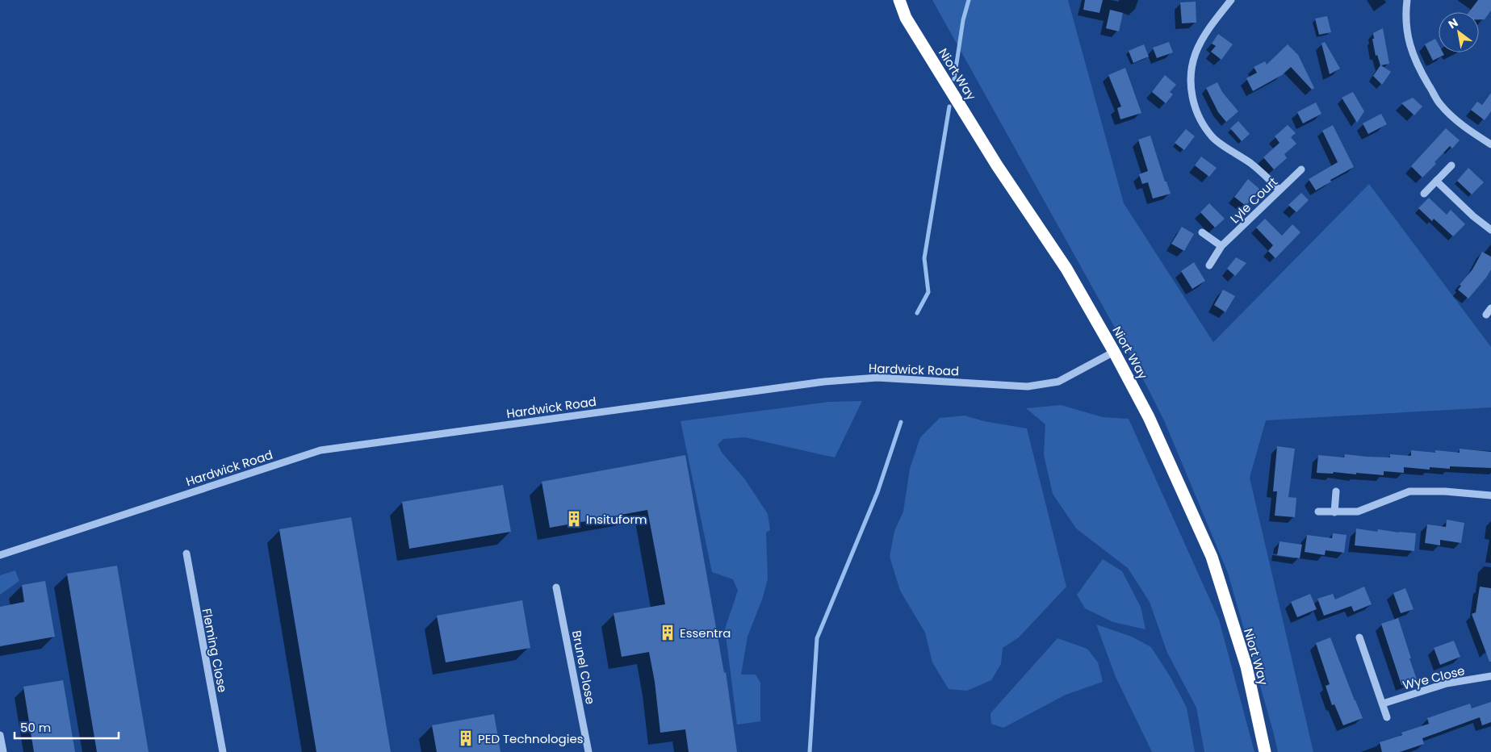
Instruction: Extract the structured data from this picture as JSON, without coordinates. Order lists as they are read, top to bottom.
{
  "streets": {
    "highway": ["Niort Way"],
    "street": [
      "Lyle Court",
      "Hardwick Road",
      "Fleming Close",
      "Brunel Close",
      "Wye Close"
    ]
  },
  "crossings": [
    ["Niort Way", "Hardwick Road"]
  ],
  "places": {
    "building": ["Insituform", "Essentra", "PED Technologies"]
  },
  "scale_bar": "50 m",
  "north": "top left"
}
